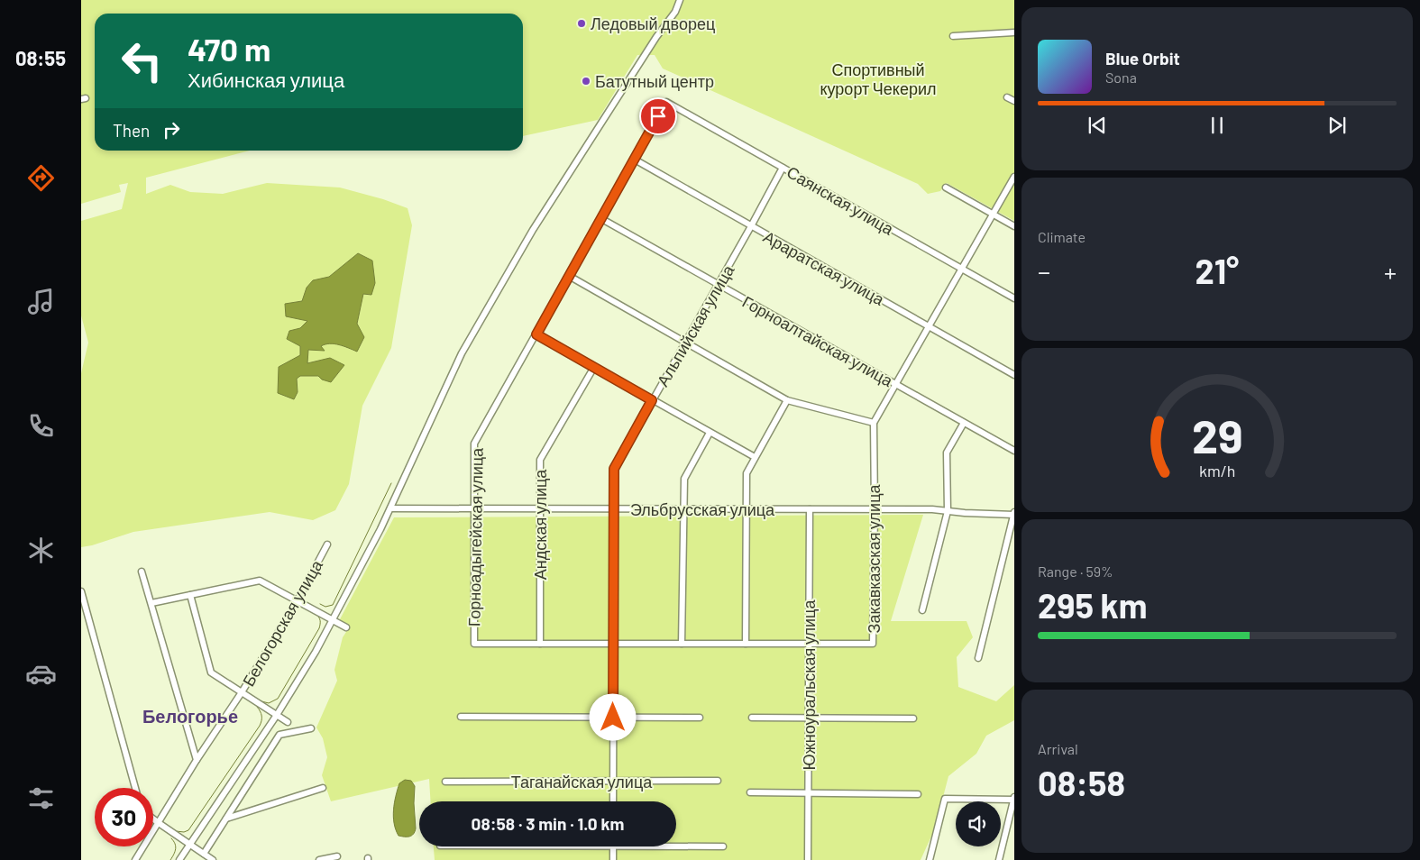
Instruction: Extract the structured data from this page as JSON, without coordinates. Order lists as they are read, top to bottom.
{
  "streets": {
    "street": [
      "Саянская улица",
      "Араратская улица",
      "Альпийская улица",
      "Горноалтайская улица",
      "Эльбрусская улица",
      "Андская улица",
      "Горноадыгейская улица",
      "Закавказская улица",
      "Белогорская улица",
      "Южноуральская улица",
      "Таганайская улица"
    ]
  },
  "crossings": [
    ["Саянская улица", "Альпийская улица"],
    ["Саянская улица", "Горноадыгейская улица"],
    ["Араратская улица", "Альпийская улица"],
    ["Араратская улица", "Горноадыгейская улица"],
    ["Альпийская улица", "Горноалтайская улица"],
    ["Альпийская улица", "Эльбрусская улица"],
    ["Альпийская улица", "Закавказская улица"],
    ["Альпийская улица", "Таганайская улица"],
    ["Горноалтайская улица", "Горноадыгейская улица"],
    ["Эльбрусская улица", "Андская улица"],
    ["Эльбрусская улица", "Горноадыгейская улица"],
    ["Эльбрусская улица", "Закавказская улица"],
    ["Эльбрусская улица", "Южноуральская улица"],
    ["Андская улица", "Закавказская улица"],
    ["Горноадыгейская улица", "Закавказская улица"],
    ["Закавказская улица", "Южноуральская улица"]
  ],
  "districts": ["Белогорье"],
  "parks": ["Спортивный курорт Чекерил"],
  "places": ["Ледовый дворец", "Батутный центр"],
  "page": {
    "tabs": "08:55",
    "turn": ["470 m", "Хибинская улица"],
    "song": ["Blue Orbit", "Sona"],
    "then": "Then",
    "tile": [
      "Climate",
      ["Range · 59%", "295 km"],
      ["Arrival", "08:58"]
    ],
    "heat": ["−", "21°", "+"],
    "limit": "30",
    "trip": "08:58 · 3 min · 1.0 km",
    "gauge": ["29", "km/h"]
  }
}
